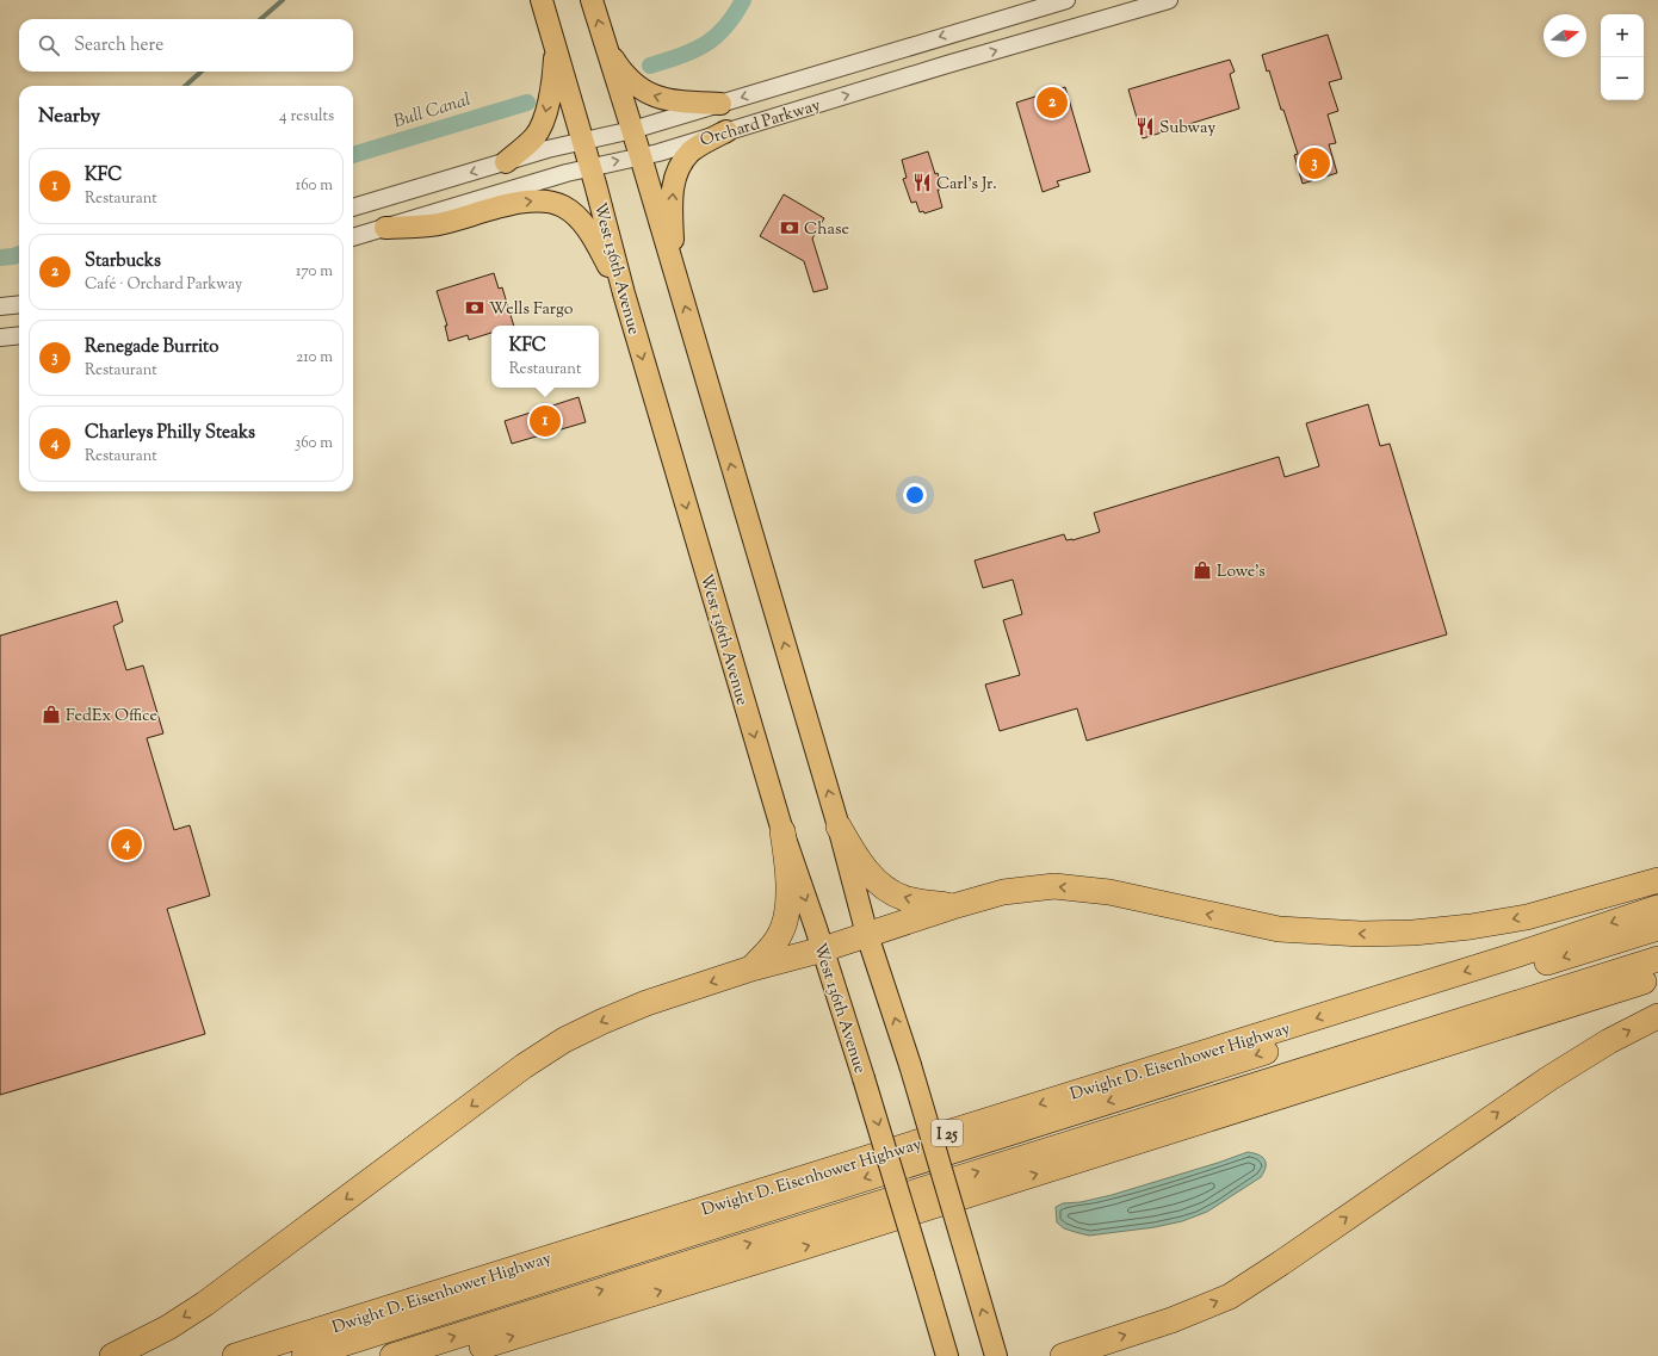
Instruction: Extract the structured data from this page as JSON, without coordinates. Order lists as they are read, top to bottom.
{
  "streets": {
    "highway": ["Dwight D. Eisenhower Highway", "I 25"],
    "main road": ["West 136th Avenue"],
    "street": ["Orchard Parkway"]
  },
  "crossings": [
    ["Orchard Parkway", "West 136th Avenue"]
  ],
  "water": ["Bull Canal"],
  "places": {
    "restaurant": ["Subway", "Carl's Jr."],
    "bank": ["Chase", "Wells Fargo"],
    "shop": ["Lowe's", "FedEx Office"]
  },
  "north": "right",
  "page": {
    "map_buttons": ["+", "−"],
    "search": "Search here",
    "pins": [
      "2",
      "3",
      "1",
      "4"
    ],
    "heading": ["Nearby", "4 results"],
    "list": [
      {
        "mark": "1",
        "name": "KFC",
        "note": "Restaurant",
        "value": "160 m"
      },
      {
        "mark": "2",
        "name": "Starbucks",
        "note": "Café · Orchard Parkway",
        "value": "170 m"
      },
      {
        "mark": "3",
        "name": "Renegade Burrito",
        "note": "Restaurant",
        "value": "210 m"
      },
      {
        "mark": "4",
        "name": "Charleys Philly Steaks",
        "note": "Restaurant",
        "value": "360 m"
      }
    ],
    "popup": ["KFC", "Restaurant"]
  }
}
